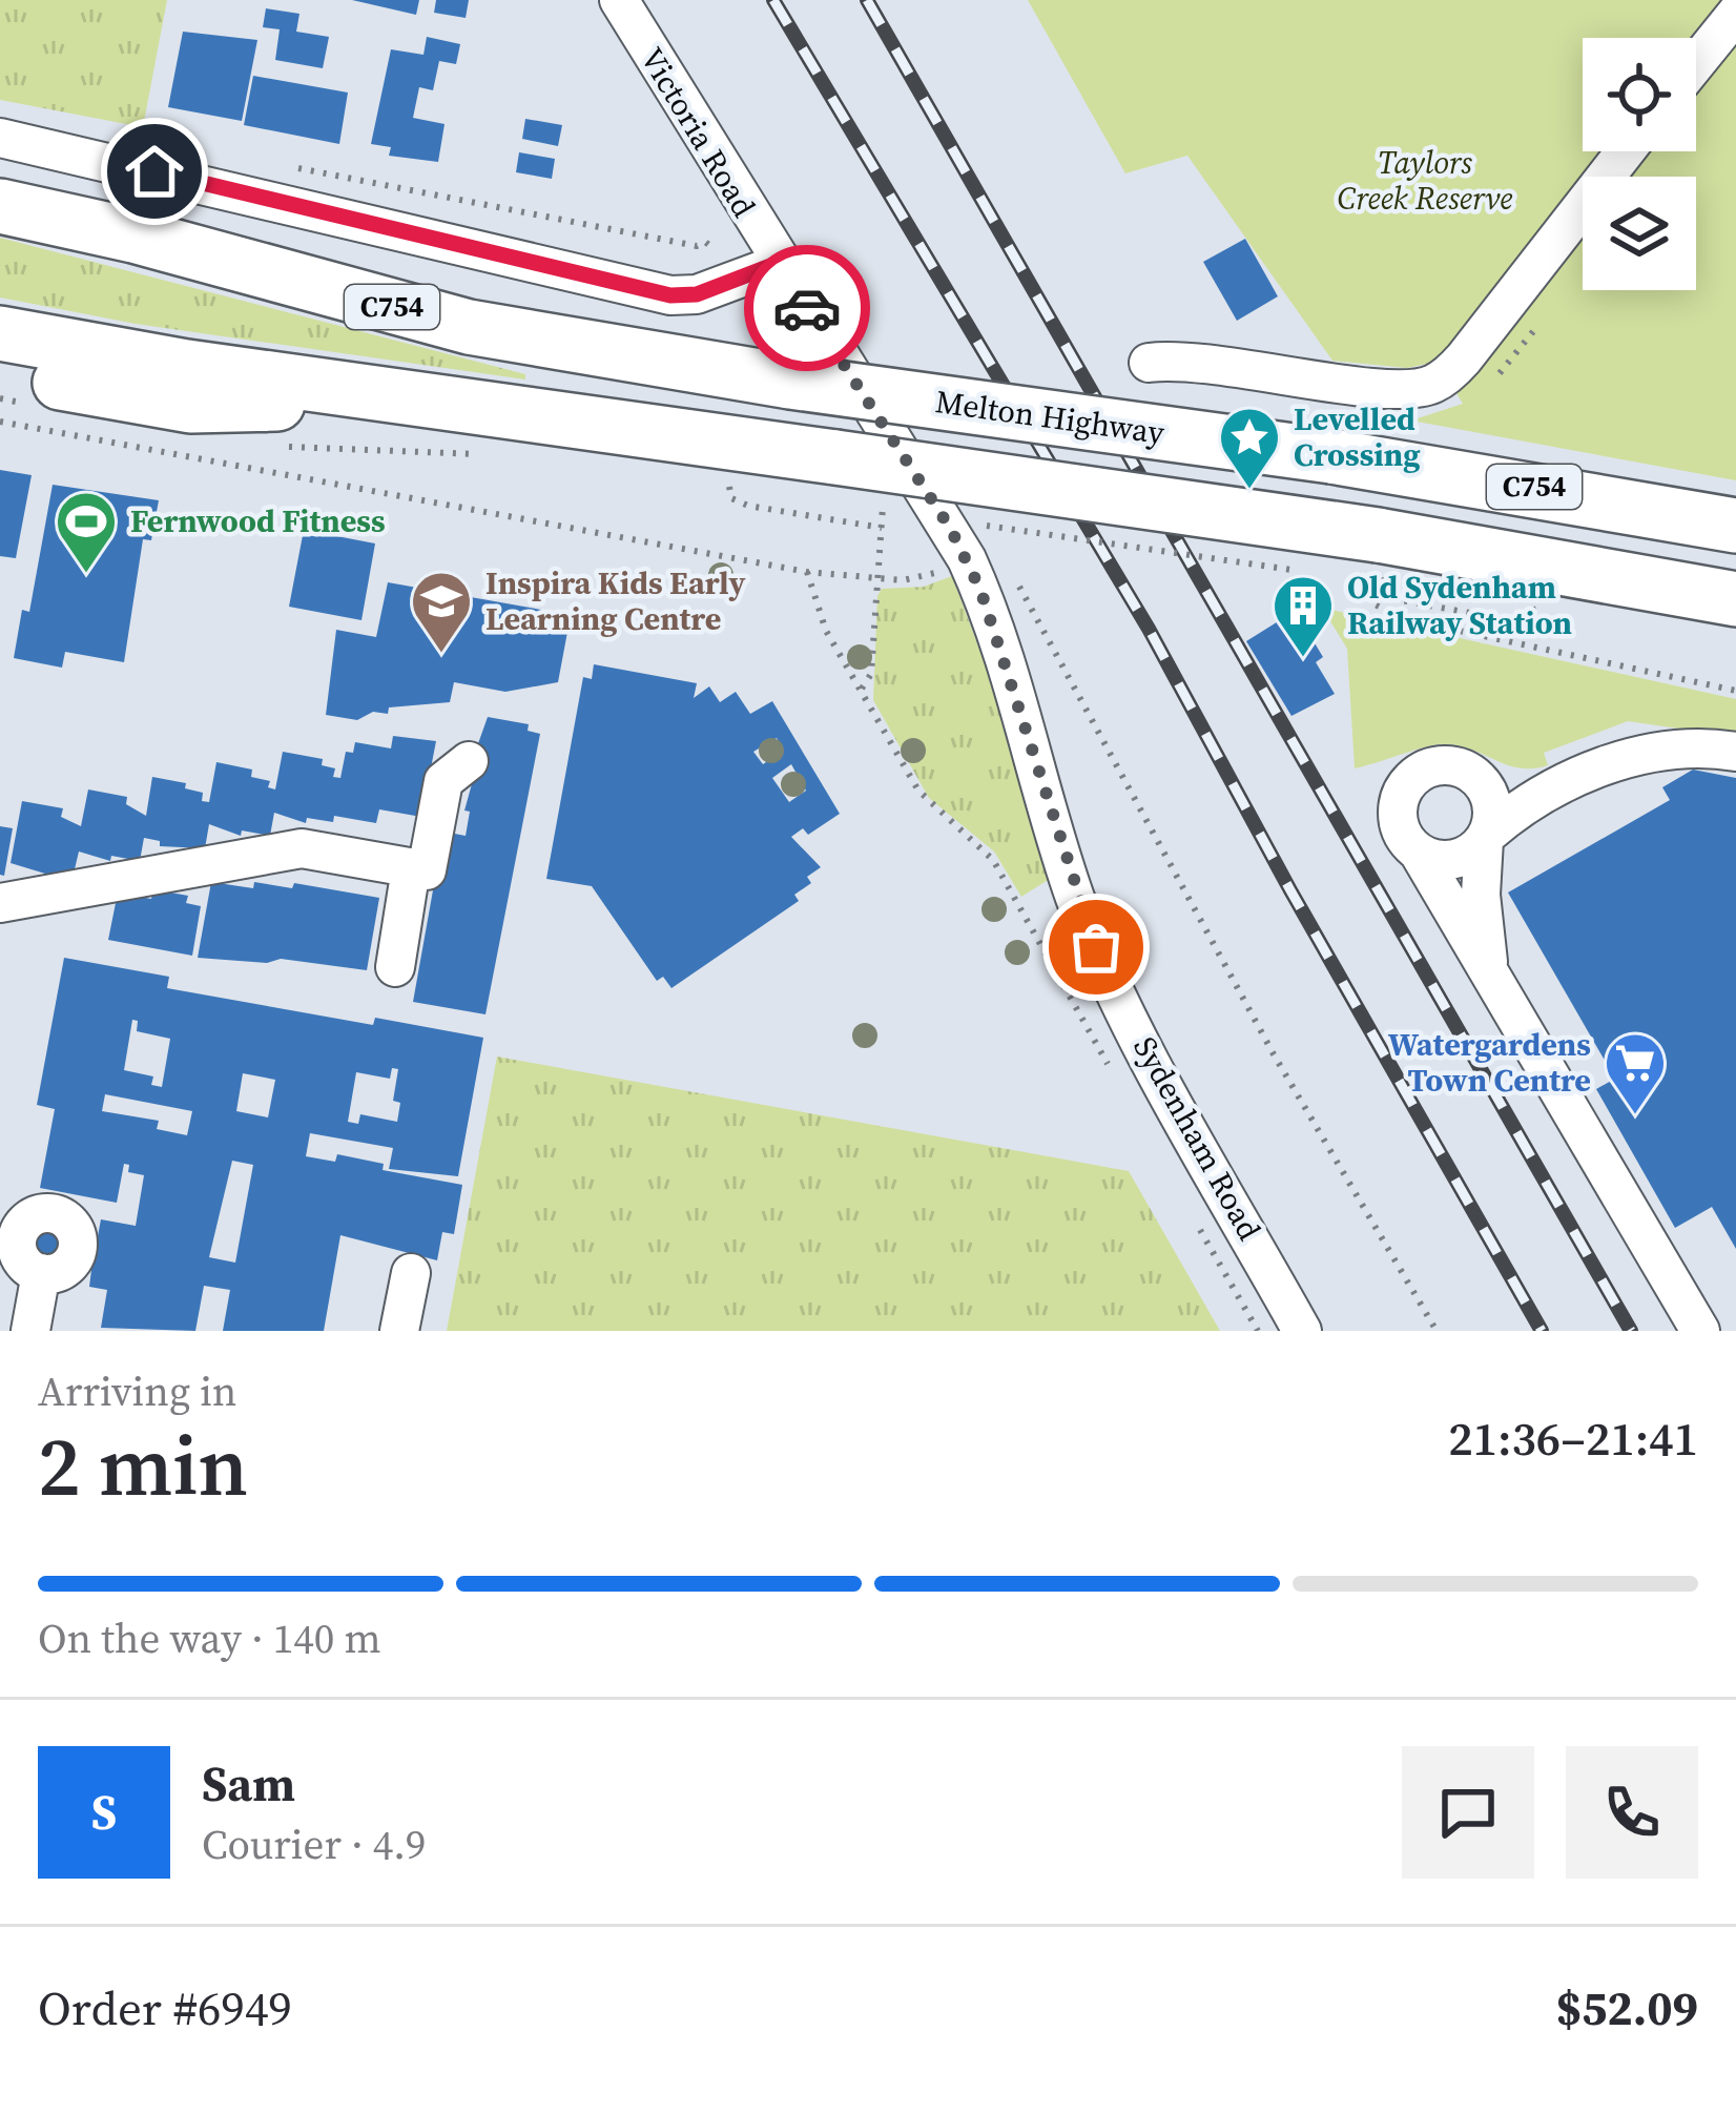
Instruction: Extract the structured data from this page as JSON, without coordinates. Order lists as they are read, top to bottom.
{
  "streets": {
    "highway": ["C754", "Melton Highway"],
    "street": ["Victoria Road", "Sydenham Road"]
  },
  "crossings": [
    ["Victoria Road", "Sydenham Road"]
  ],
  "parks": ["Taylors Creek Reserve"],
  "places": {
    "place": ["Levelled Crossing"],
    "sports": ["Fernwood Fitness"],
    "school or university": ["Inspira Kids Early Learning Centre"],
    "building": ["Old Sydenham Railway Station"],
    "supermarket": ["Watergardens Town Centre"]
  },
  "page": {
    "heading": ["2 min", "Arriving in", "21:36–21:41"],
    "panel": [
      "Sam",
      "Courier · 4.9",
      "Order #6949",
      "$52.09"
    ],
    "bar": "On the way · 140 m",
    "round": "S"
  }
}
